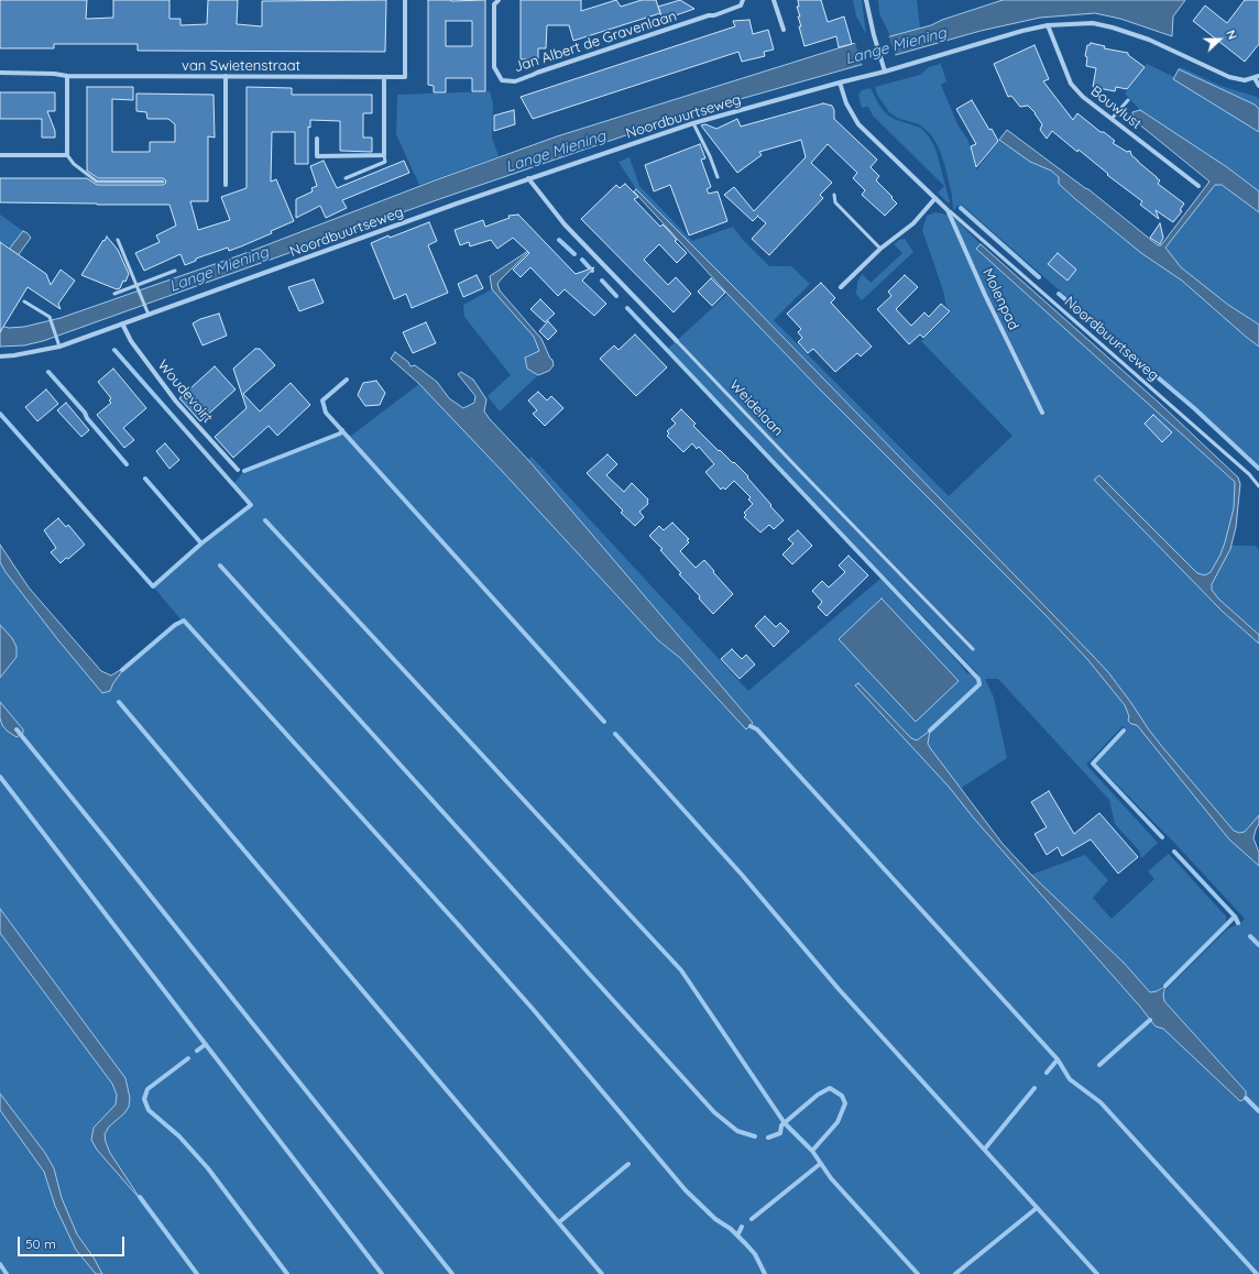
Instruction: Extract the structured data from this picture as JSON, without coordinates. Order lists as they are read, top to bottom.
{
  "streets": {
    "street": [
      "Jan Albert de Gravenlaan",
      "van Swietenstraat",
      "Bouwlust",
      "Noordbuurtseweg",
      "Molenpad",
      "Woudevoirt",
      "Weidelaan"
    ]
  },
  "crossings": [
    ["Bouwlust", "Noordbuurtseweg"],
    ["Noordbuurtseweg", "Molenpad"],
    ["Noordbuurtseweg", "Woudevoirt"],
    ["Noordbuurtseweg", "Weidelaan"]
  ],
  "water": ["Lange Miening"],
  "scale_bar": "50 m",
  "north": "right"
}
